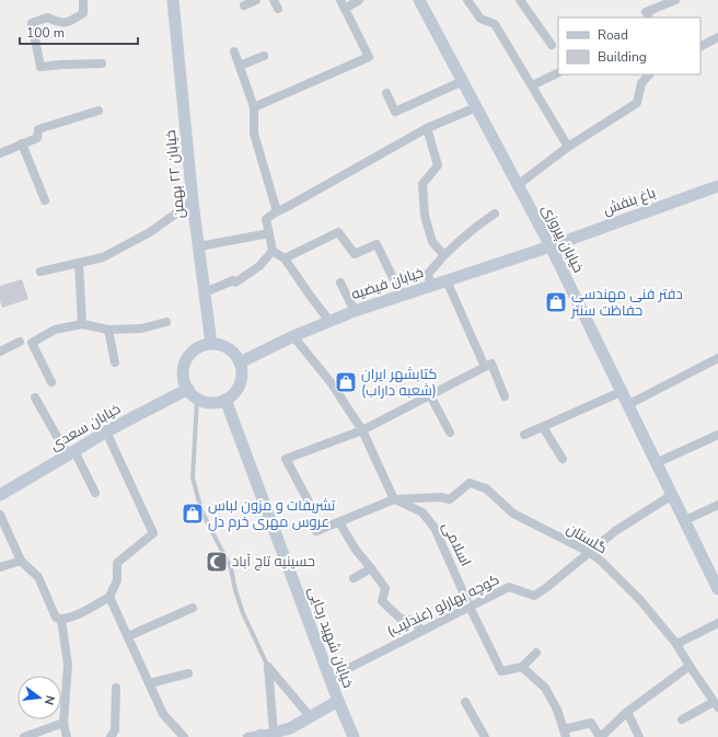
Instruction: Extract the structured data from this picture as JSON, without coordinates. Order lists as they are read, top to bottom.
{
  "streets": {
    "main road": [
      "خیابان ۲۲ بهمن",
      "باغ بنفش",
      "خیابان پیروزی",
      "خیابان فیضیه",
      "خیابان سعدی",
      "خیابان شهید رجایی"
    ],
    "street": ["گلستان", "اسلامی", "کوچه بهارلو (عندلیب)"]
  },
  "crossings": [
    ["خیابان ۲۲ بهمن", "خیابان فیضیه"],
    ["خیابان ۲۲ بهمن", "خیابان سعدی"],
    ["خیابان ۲۲ بهمن", "خیابان شهید رجایی"],
    ["باغ بنفش", "خیابان پیروزی"],
    ["باغ بنفش", "خیابان فیضیه"],
    ["خیابان پیروزی", "خیابان فیضیه"],
    ["خیابان پیروزی", "کوچه بهارلو (عندلیب)"],
    ["خیابان فیضیه", "خیابان سعدی"],
    ["خیابان فیضیه", "خیابان شهید رجایی"],
    ["خیابان سعدی", "خیابان شهید رجایی"],
    ["گلستان", "اسلامی"],
    ["گلستان", "کوچه بهارلو (عندلیب)"],
    ["اسلامی", "کوچه بهارلو (عندلیب)"],
    ["کوچه بهارلو (عندلیب)", "خیابان شهید رجایی"]
  ],
  "places": {
    "shop": ["دفتر فنی مهندسی حفاظت سنتر", "کتابشهر ایران (شعبه داراب)", "تشریفات و مزون لباس عروس مهری خرم دل"],
    "mosque": ["حسینیه تاج آباد"]
  },
  "legend": ["Road", "Building"],
  "scale_bar": "100 m",
  "north": "right"
}
